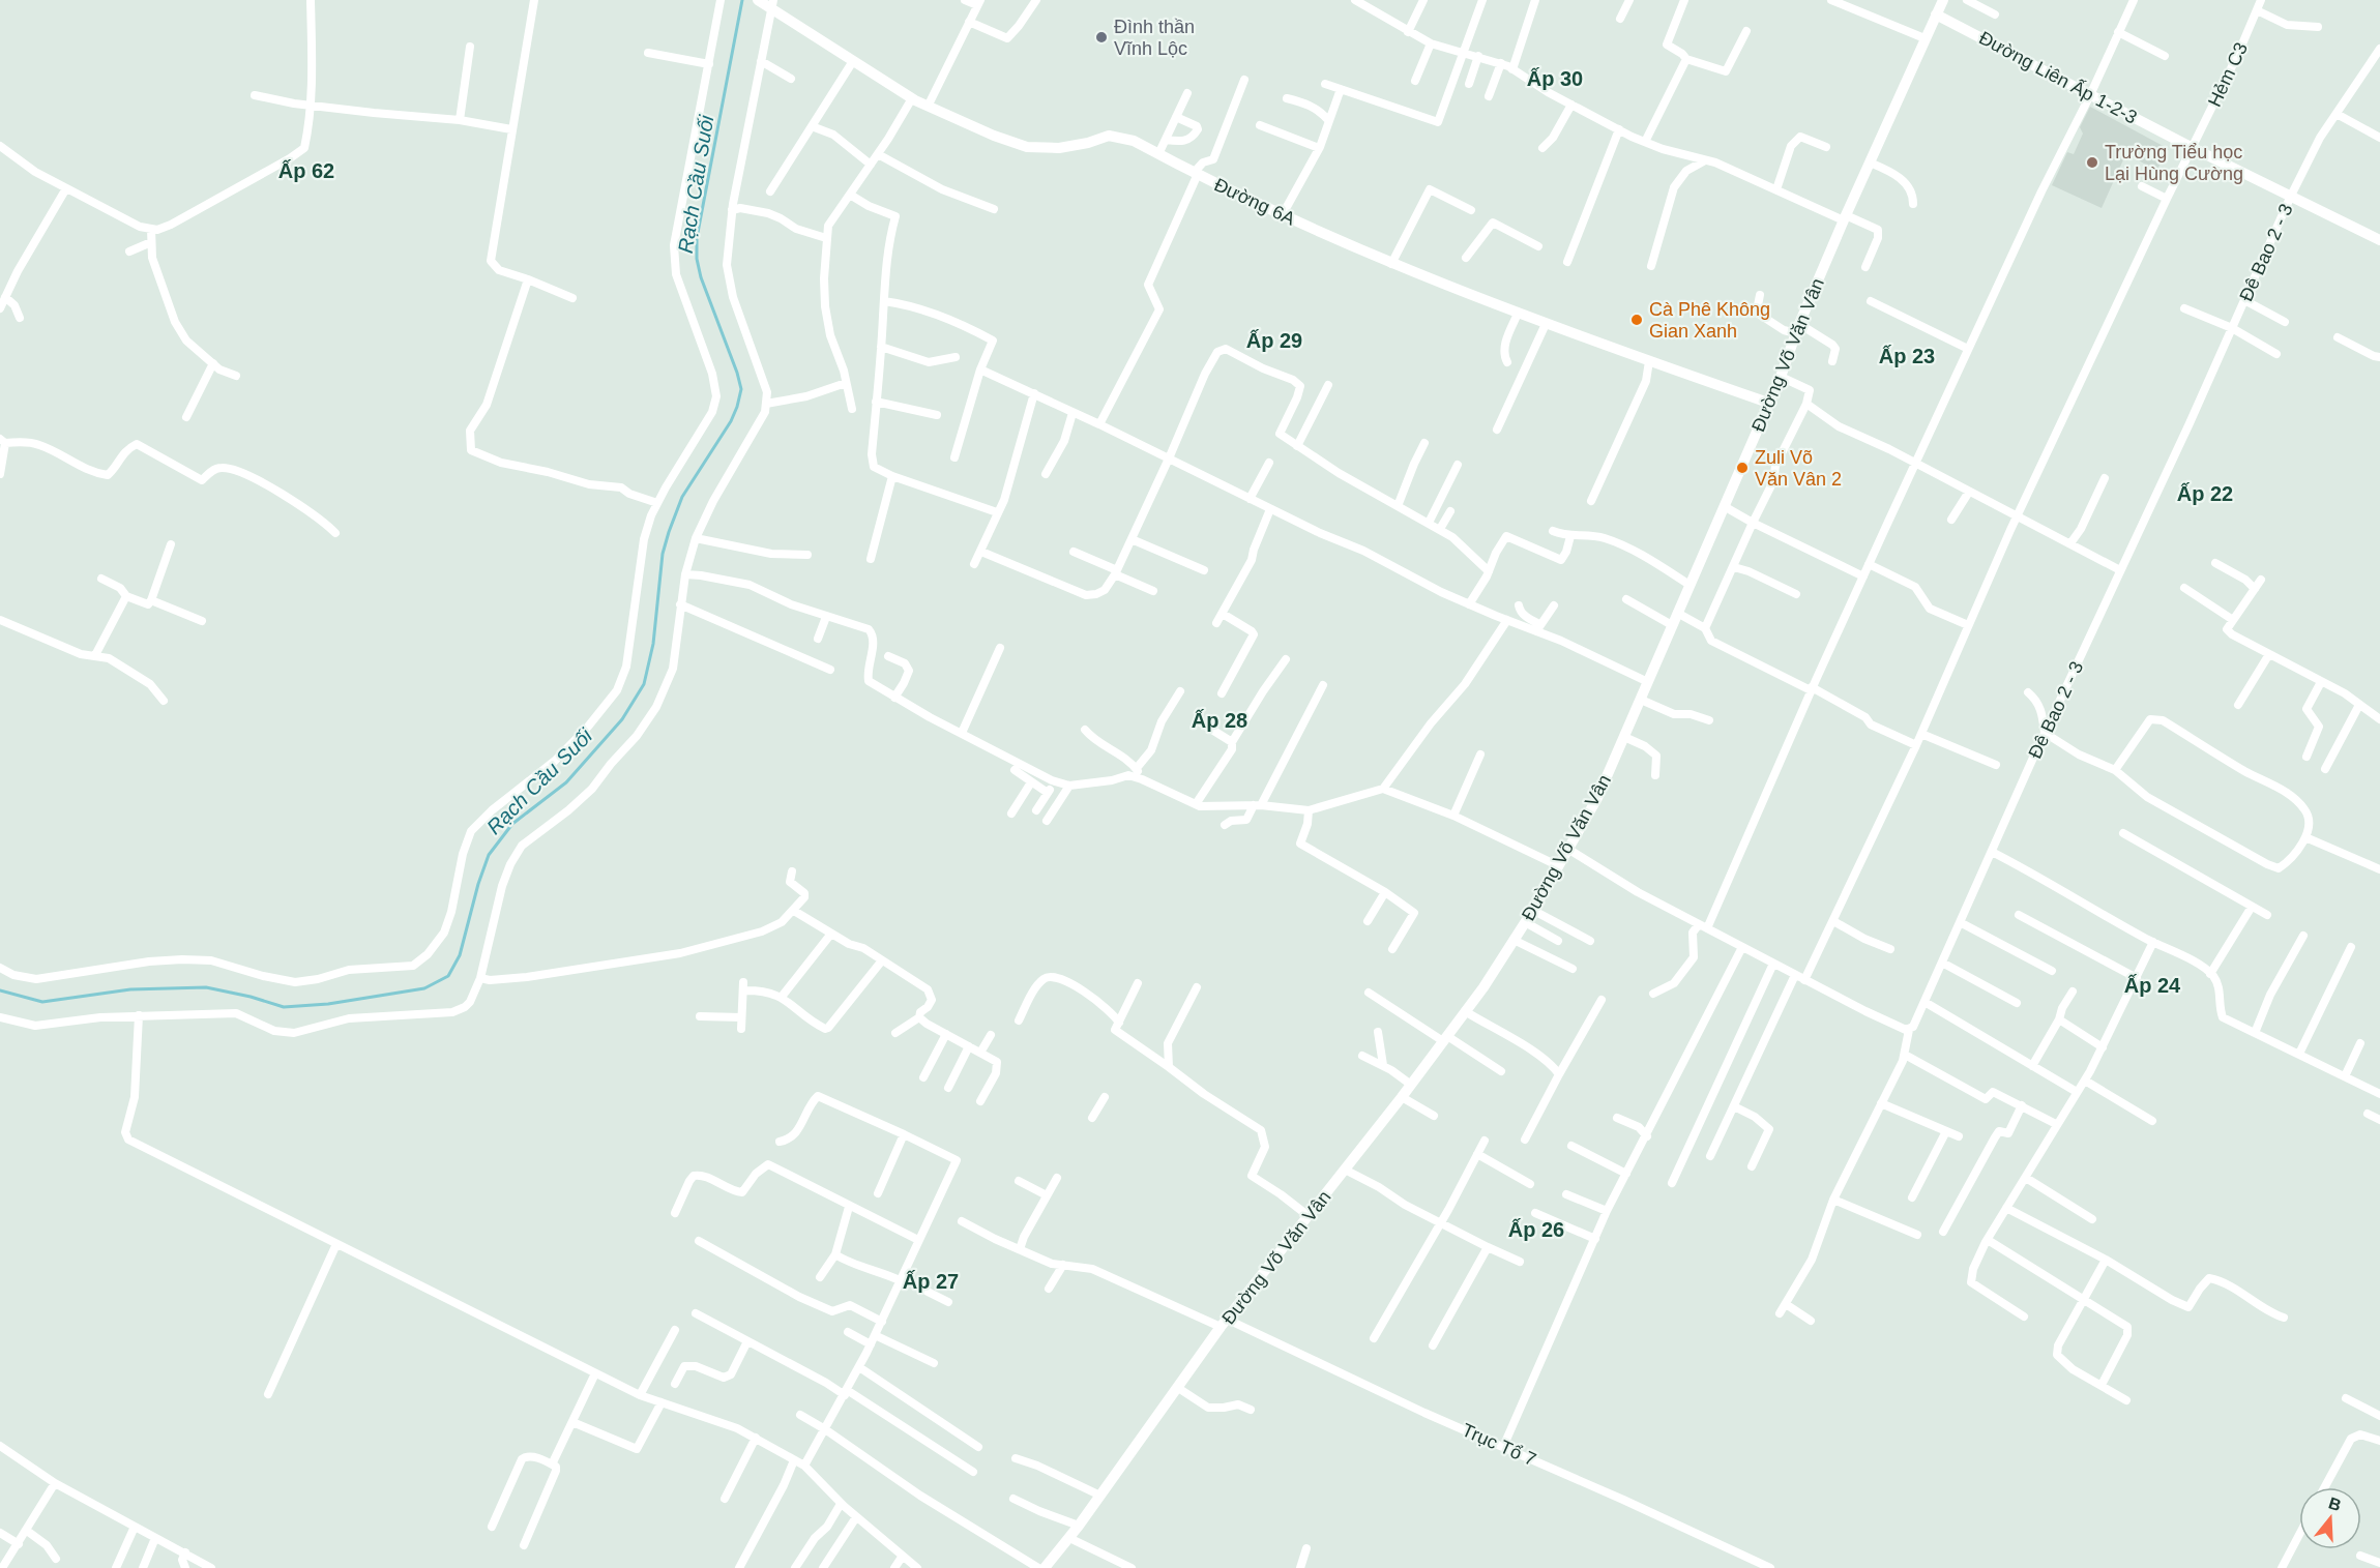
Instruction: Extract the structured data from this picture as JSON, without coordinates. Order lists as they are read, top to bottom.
{
  "streets": {
    "street": [
      "Hẻm C3",
      "Đường Liên Ấp 1-2-3",
      "Đường 6A",
      "Đê Bao 2 - 3",
      "Đường Võ Văn Vân",
      "Trục Tổ 7"
    ]
  },
  "crossings": [
    ["Hẻm C3", "Đường Liên Ấp 1-2-3"],
    ["Đường Liên Ấp 1-2-3", "Đê Bao 2 - 3"],
    ["Đường Liên Ấp 1-2-3", "Đường Võ Văn Vân"],
    ["Đường 6A", "Đường Võ Văn Vân"],
    ["Đường Võ Văn Vân", "Trục Tổ 7"]
  ],
  "districts": [
    "Ấp 30",
    "Ấp 62",
    "Ấp 29",
    "Ấp 23",
    "Ấp 22",
    "Ấp 28",
    "Ấp 24",
    "Ấp 26",
    "Ấp 27"
  ],
  "water": ["Rạch Cầu Suối"],
  "places": [
    "Đình thần Vĩnh Lộc",
    "Trường Tiểu học Lại Hùng Cường",
    "Cà Phê Không Gian Xanh",
    "Zuli Võ Văn Vân 2"
  ],
  "north": "top"
}
